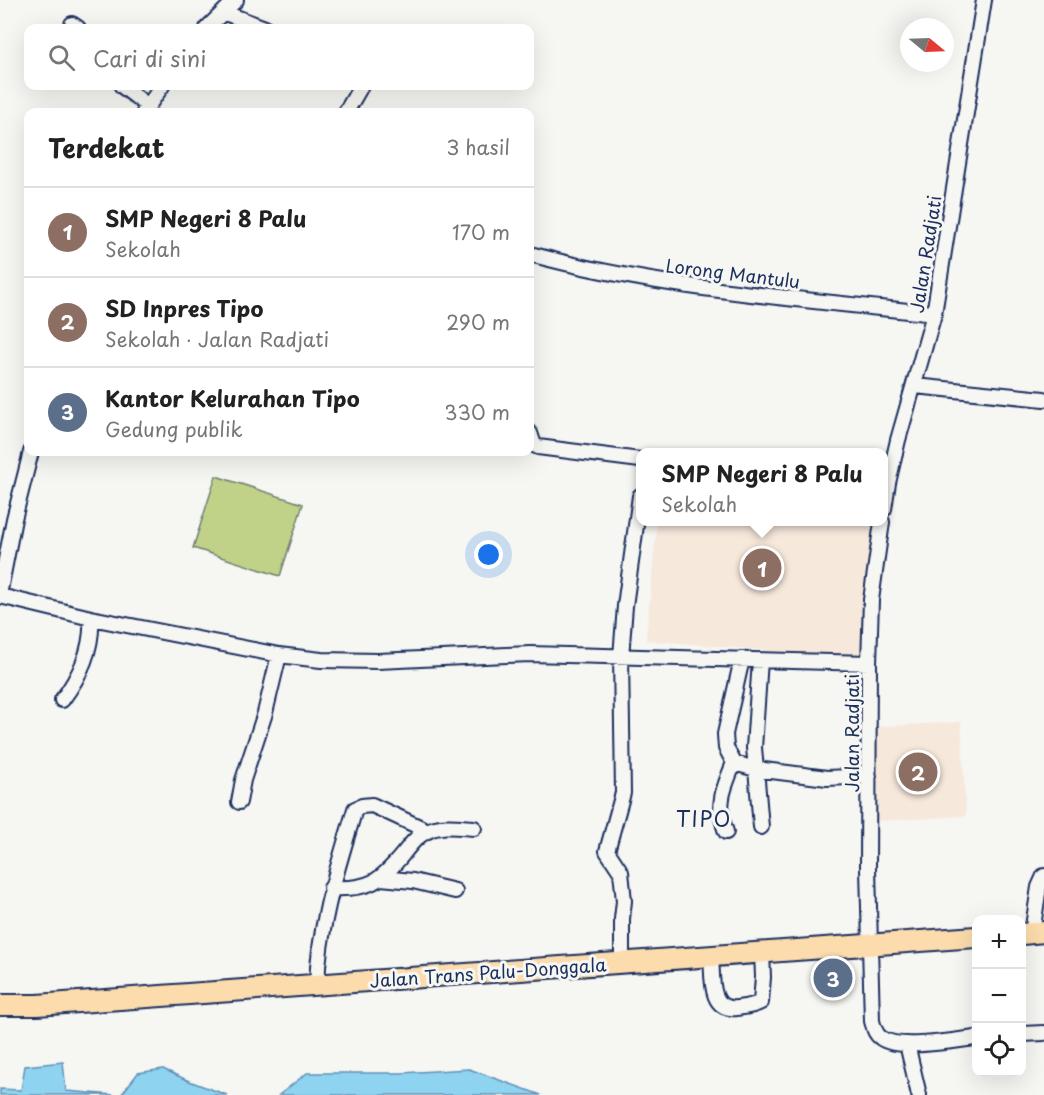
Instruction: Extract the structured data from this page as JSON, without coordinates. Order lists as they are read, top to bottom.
{
  "streets": {
    "highway": ["Jalan Trans Palu-Donggala"],
    "street": ["Jalan Radjati", "Lorong Mantulu"]
  },
  "crossings": [
    ["Jalan Radjati", "Lorong Mantulu"],
    ["Jalan Radjati", "Jalan Trans Palu-Donggala"]
  ],
  "districts": ["TIPO"],
  "north": "right",
  "page": {
    "search": "Cari di sini",
    "heading": ["Terdekat", "3 hasil"],
    "list": [
      {
        "mark": "1",
        "name": "SMP Negeri 8 Palu",
        "note": "Sekolah",
        "value": "170 m"
      },
      {
        "mark": "2",
        "name": "SD Inpres Tipo",
        "note": "Sekolah · Jalan Radjati",
        "value": "290 m"
      },
      {
        "mark": "3",
        "name": "Kantor Kelurahan Tipo",
        "note": "Gedung publik",
        "value": "330 m"
      }
    ],
    "popup": ["SMP Negeri 8 Palu", "Sekolah"],
    "pins": ["1", "2", "3"],
    "map_buttons": ["+", "−"]
  }
}
